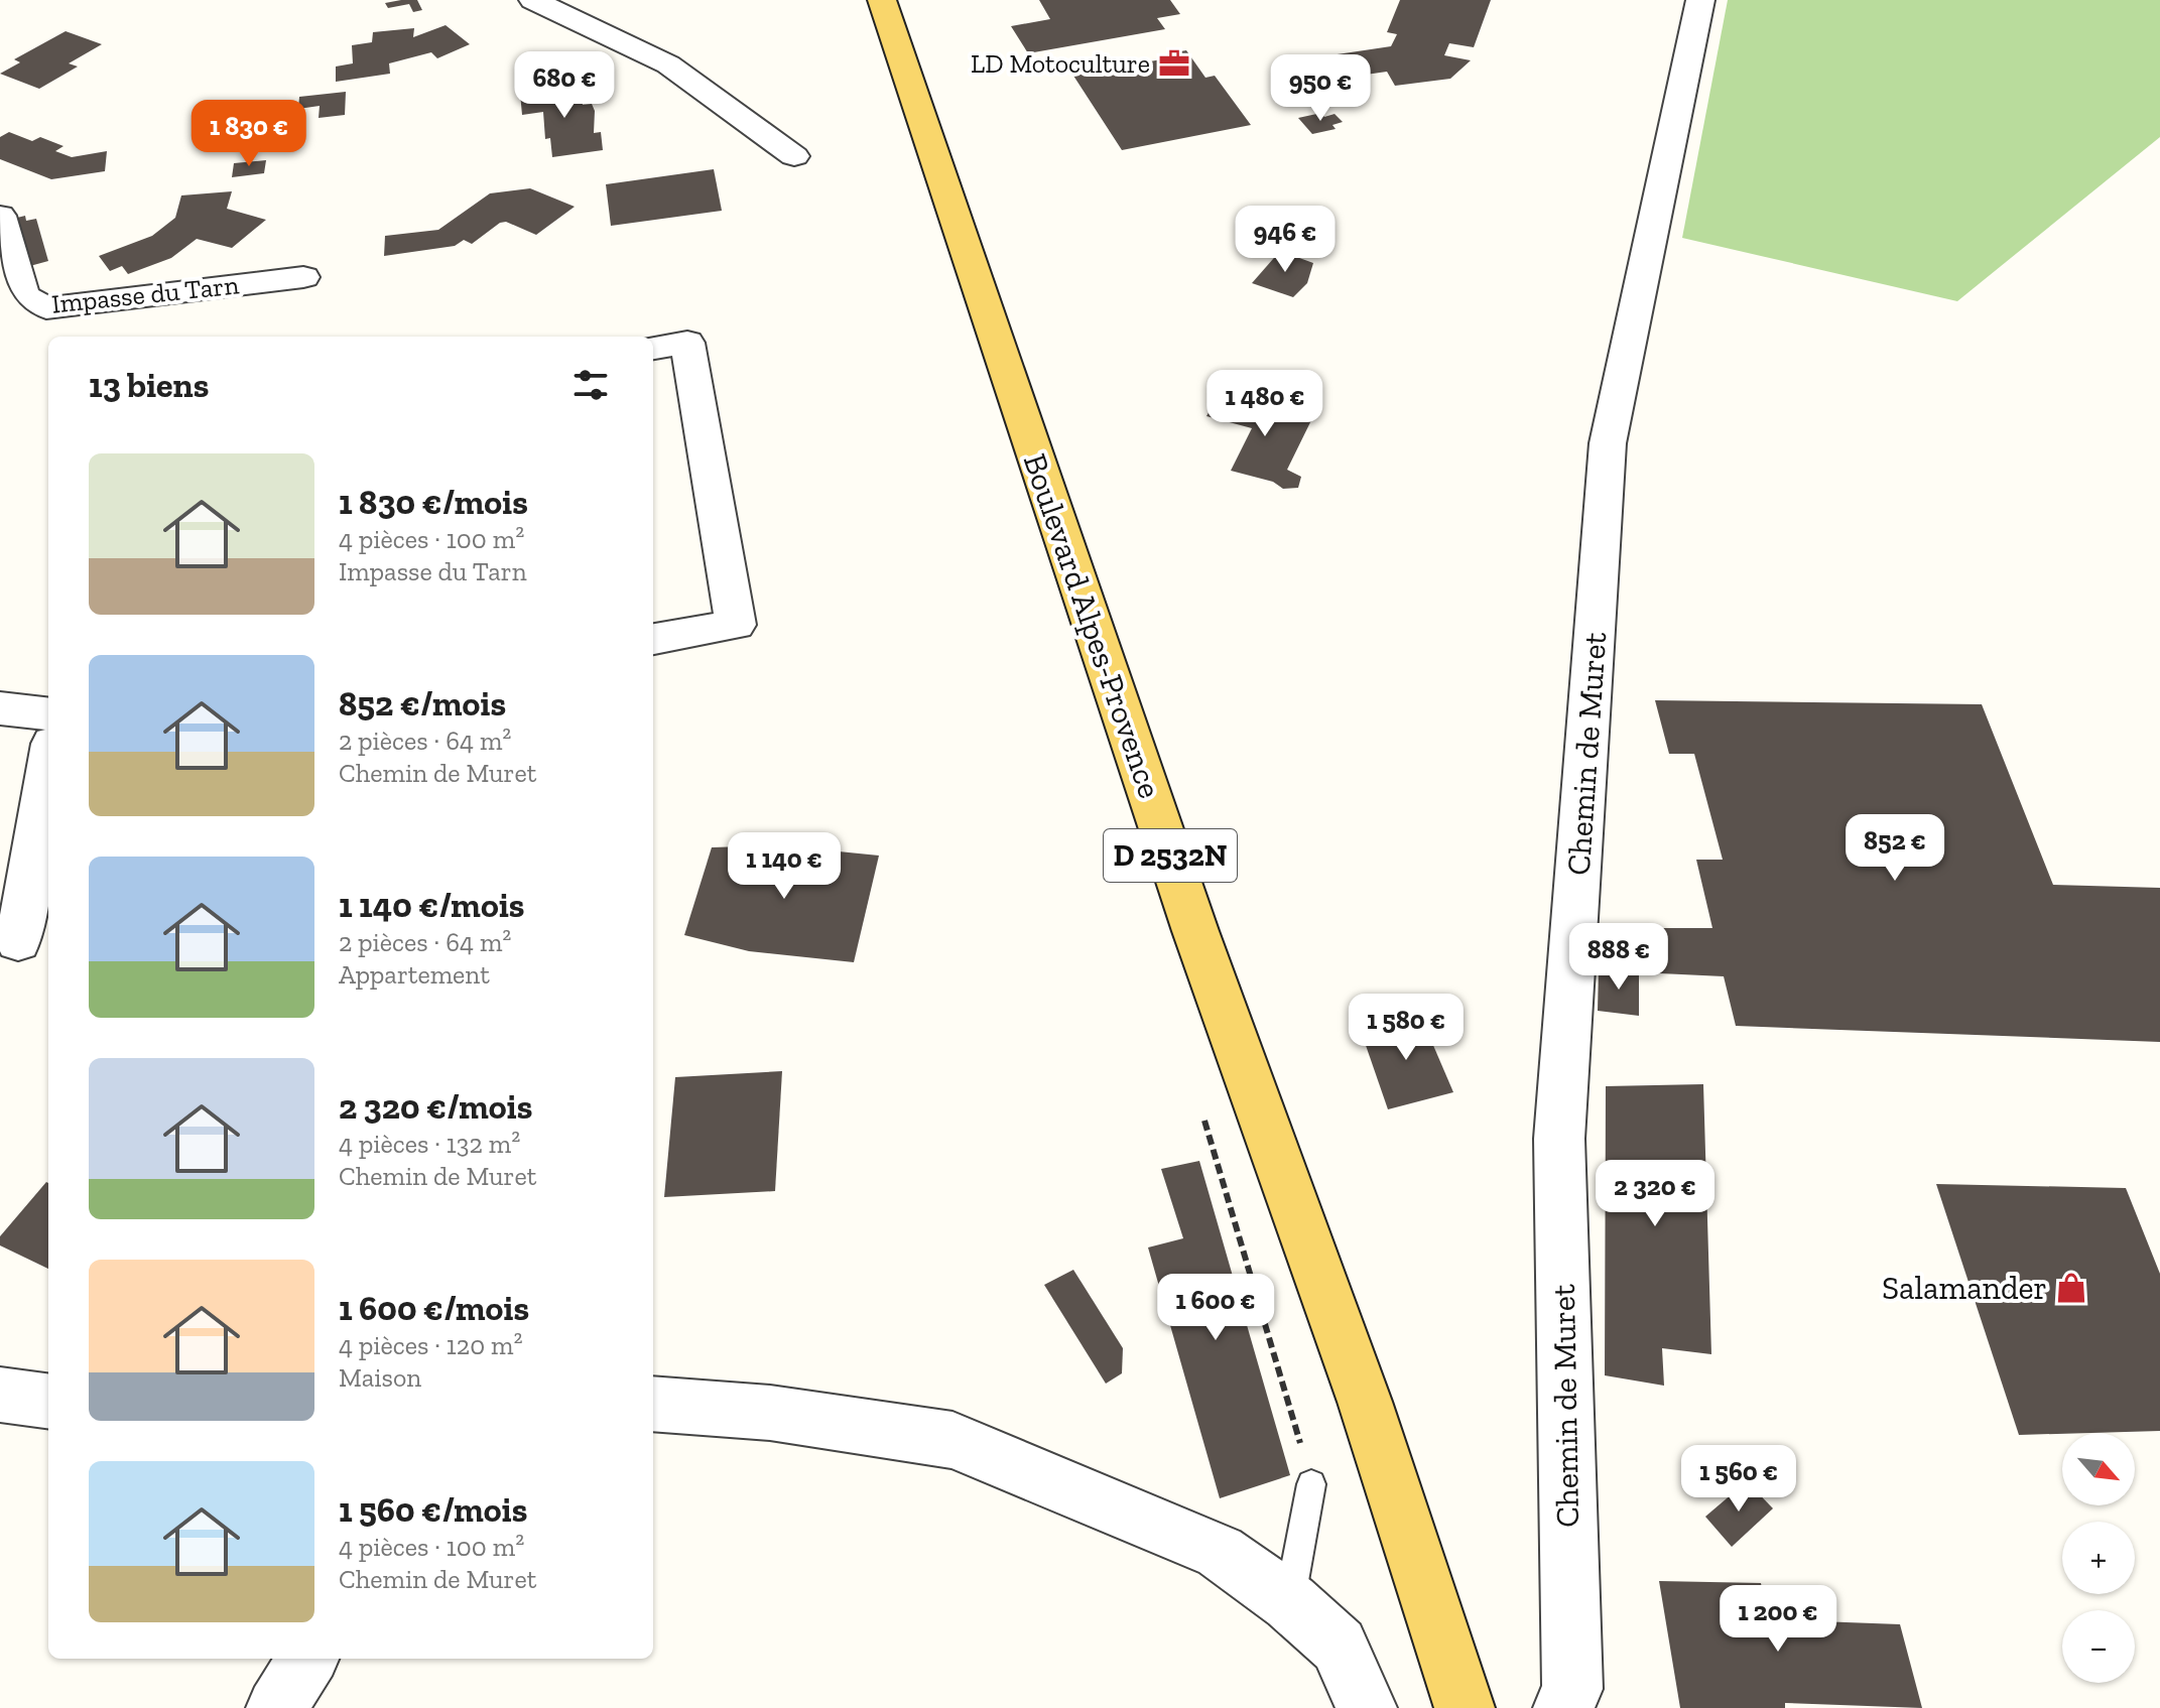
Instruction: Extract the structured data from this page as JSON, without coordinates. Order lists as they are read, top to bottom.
{
  "streets": {
    "main road": ["Boulevard Alpes-Provence", "D 2532N"],
    "street": ["Impasse du Tarn", "Chemin de Muret"]
  },
  "places": {
    "office": ["LD Motoculture"],
    "shop": ["Salamander"]
  },
  "north": "bottom right",
  "page": {
    "price": [
      "680 €",
      "950 €",
      "1 830 €",
      "946 €",
      "1 480 €",
      "852 €",
      "1 140 €",
      "888 €",
      "1 580 €",
      "2 320 €",
      "1 600 €",
      "1 560 €",
      "1 200 €"
    ],
    "heading": "13 biens",
    "list": [
      {
        "name": "1 830 €/mois",
        "note": "4 pièces · 100 m² · Impasse du Tarn"
      },
      {
        "name": "852 €/mois",
        "note": "2 pièces · 64 m² · Chemin de Muret"
      },
      {
        "name": "1 140 €/mois",
        "note": "2 pièces · 64 m² · Appartement"
      },
      {
        "name": "2 320 €/mois",
        "note": "4 pièces · 132 m² · Chemin de Muret"
      },
      {
        "name": "1 600 €/mois",
        "note": "4 pièces · 120 m² · Maison"
      },
      {
        "name": "1 560 €/mois",
        "note": "4 pièces · 100 m² · Chemin de Muret"
      }
    ],
    "map_buttons": ["+", "−"]
  }
}
